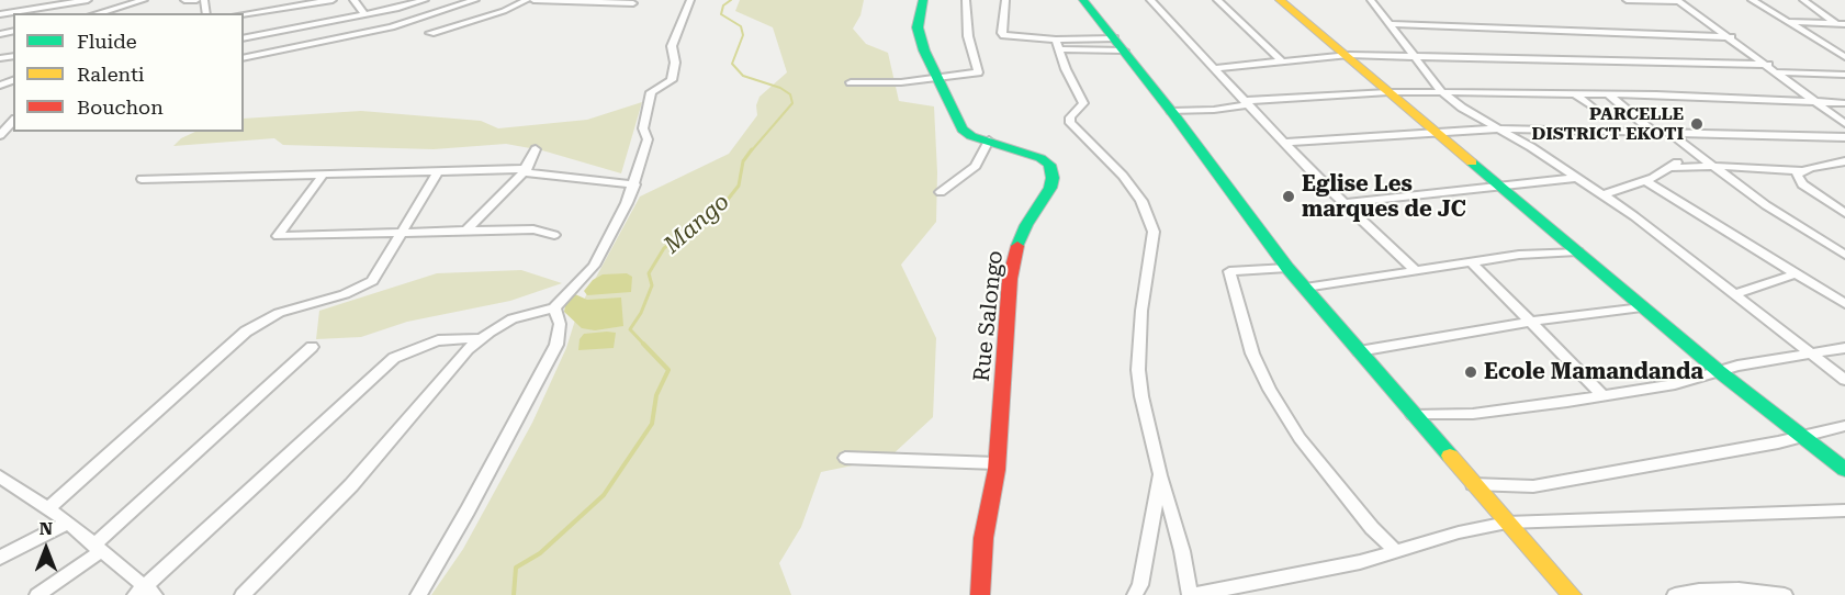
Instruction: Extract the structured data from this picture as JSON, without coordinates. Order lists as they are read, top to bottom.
{
  "streets": {
    "street": ["Rue Salongo"]
  },
  "water": ["Mango"],
  "places": ["PARCELLE DISTRICT EKOTI", "Eglise Les marques de JC", "Ecole Mamandanda"],
  "legend": ["Fluide", "Ralenti", "Bouchon"],
  "north": "top"
}
